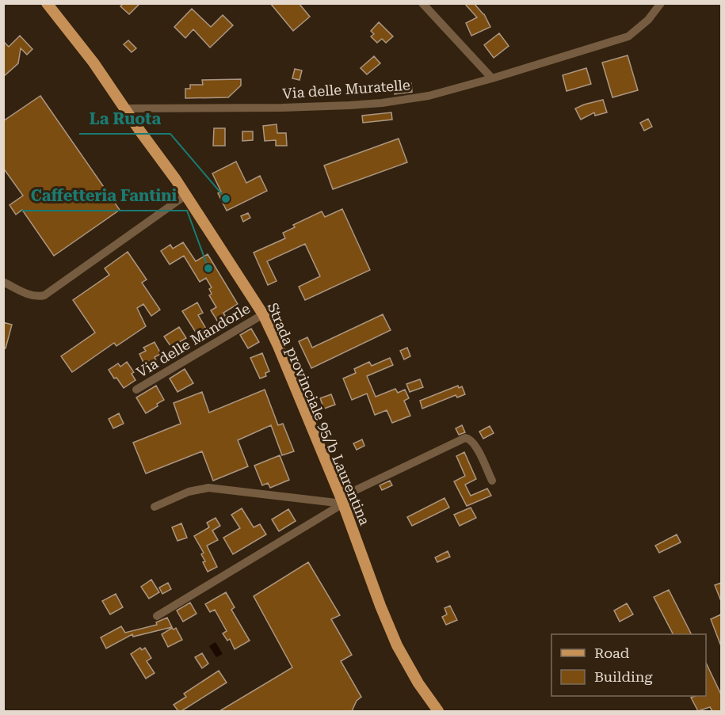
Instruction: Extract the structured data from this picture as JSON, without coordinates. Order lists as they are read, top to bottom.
{
  "streets": {
    "main road": ["Strada provinciale 95/b Laurentina"],
    "street": ["Via delle Muratelle", "Via delle Mandorle"]
  },
  "crossings": [
    ["Via delle Muratelle", "Strada provinciale 95/b Laurentina"],
    ["Via delle Mandorle", "Strada provinciale 95/b Laurentina"]
  ],
  "places": ["La Ruota", "Caffetteria Fantini"],
  "legend": ["Road", "Building"]
}
